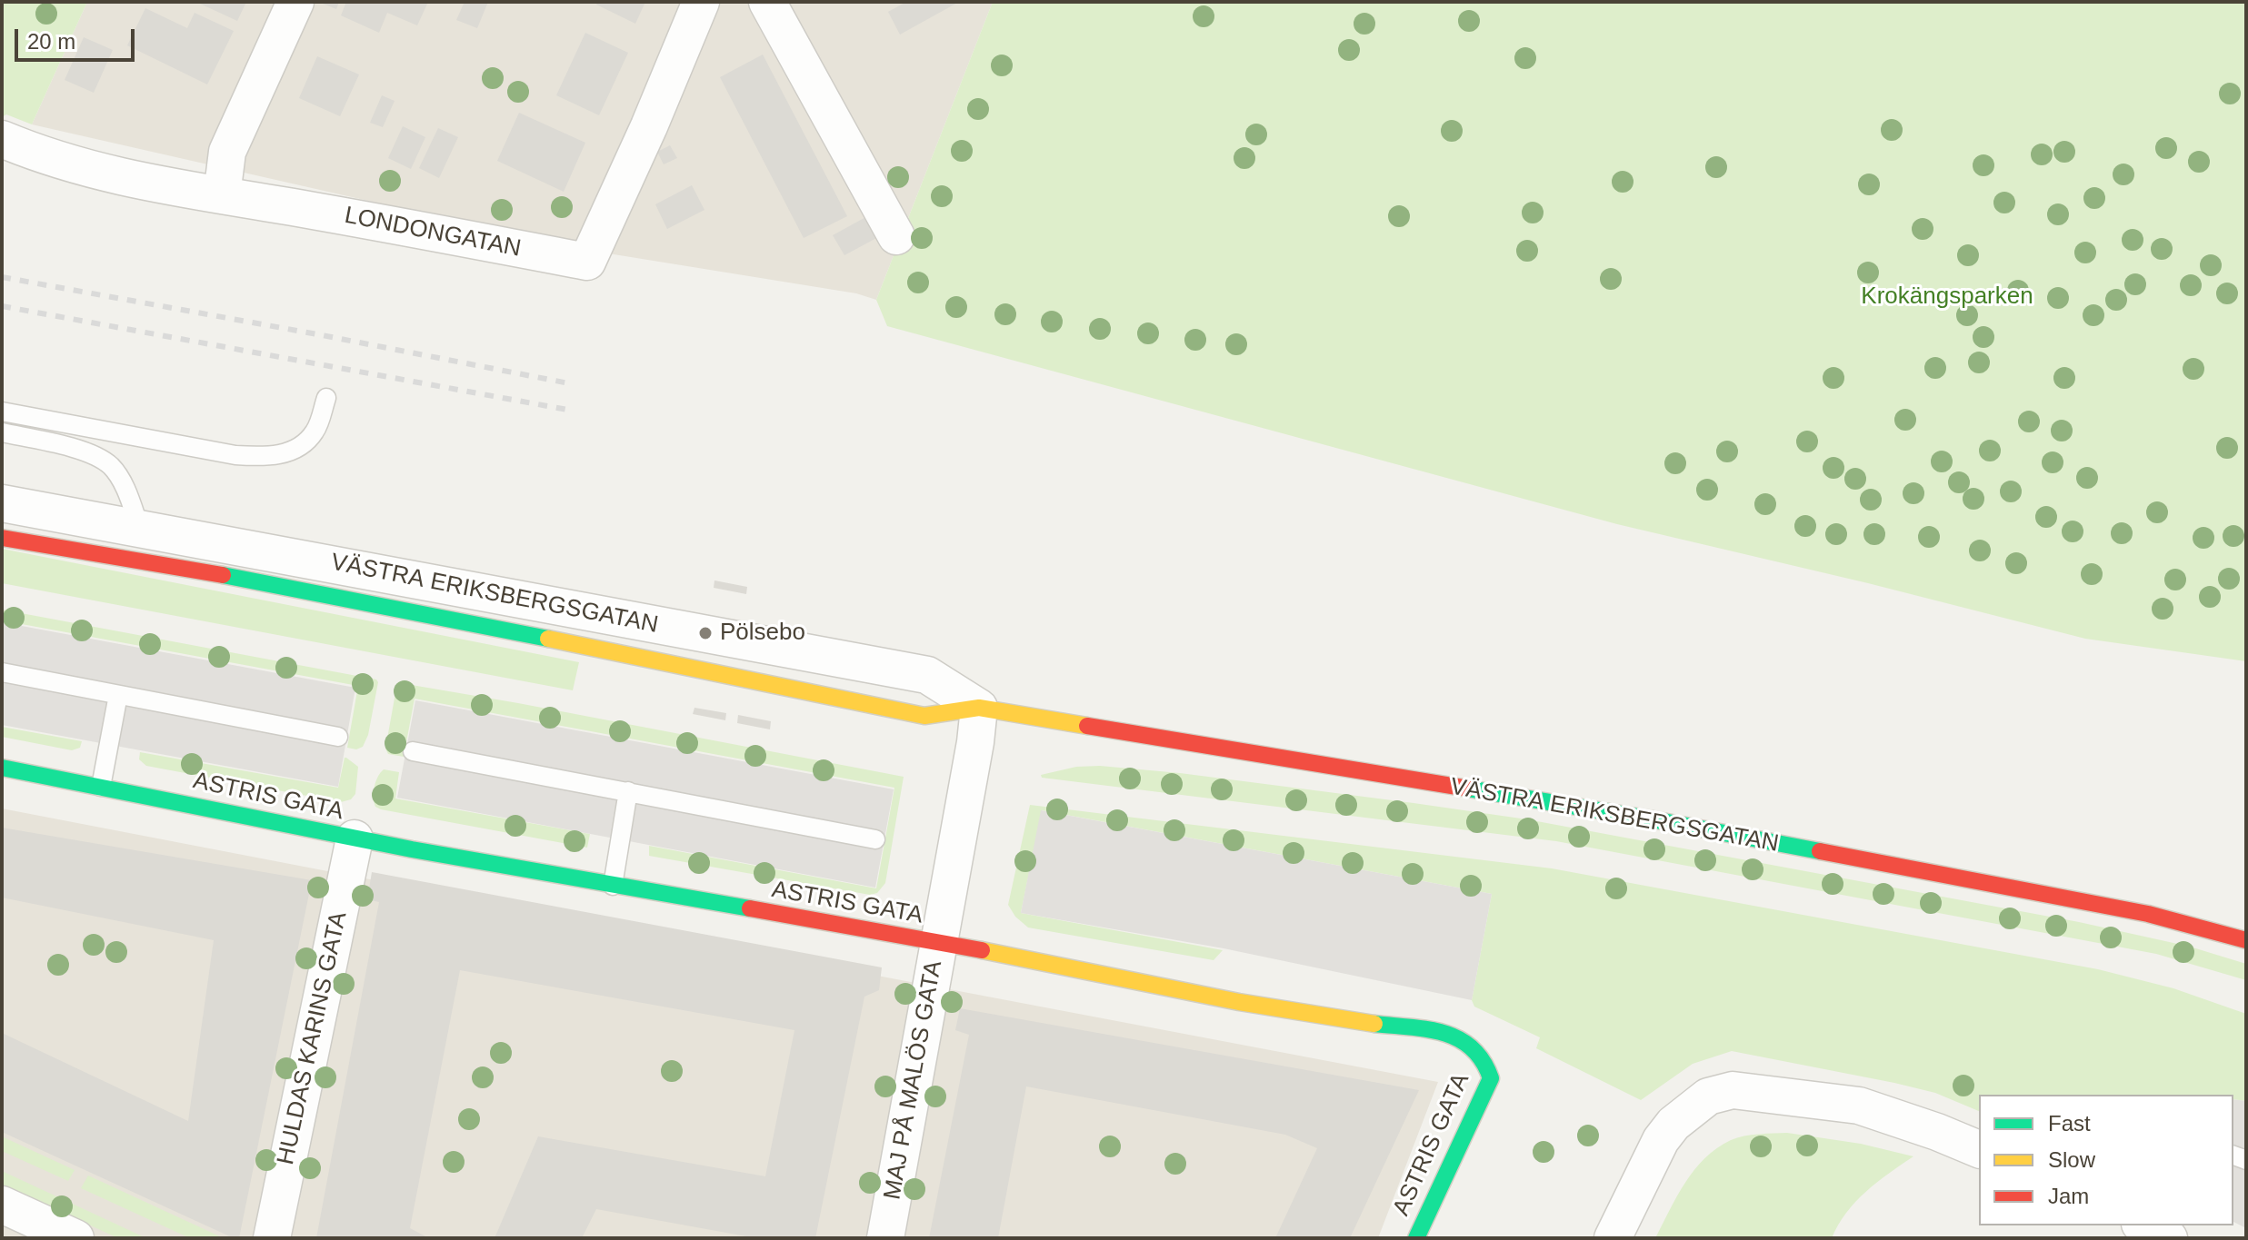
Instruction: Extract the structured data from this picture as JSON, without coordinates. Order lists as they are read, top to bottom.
{
  "streets": {
    "street": [
      "LONDONGATAN",
      "VÄSTRA ERIKSBERGSGATAN",
      "ASTRIS GATA",
      "HULDAS KARINS GATA",
      "MAJ PÅ MALÖS GATA"
    ]
  },
  "crossings": [
    ["VÄSTRA ERIKSBERGSGATAN", "MAJ PÅ MALÖS GATA"],
    ["ASTRIS GATA", "HULDAS KARINS GATA"],
    ["ASTRIS GATA", "MAJ PÅ MALÖS GATA"]
  ],
  "parks": ["Krokängsparken"],
  "places": ["Pölsebo"],
  "legend": ["Fast", "Slow", "Jam"],
  "scale_bar": "20 m"
}
